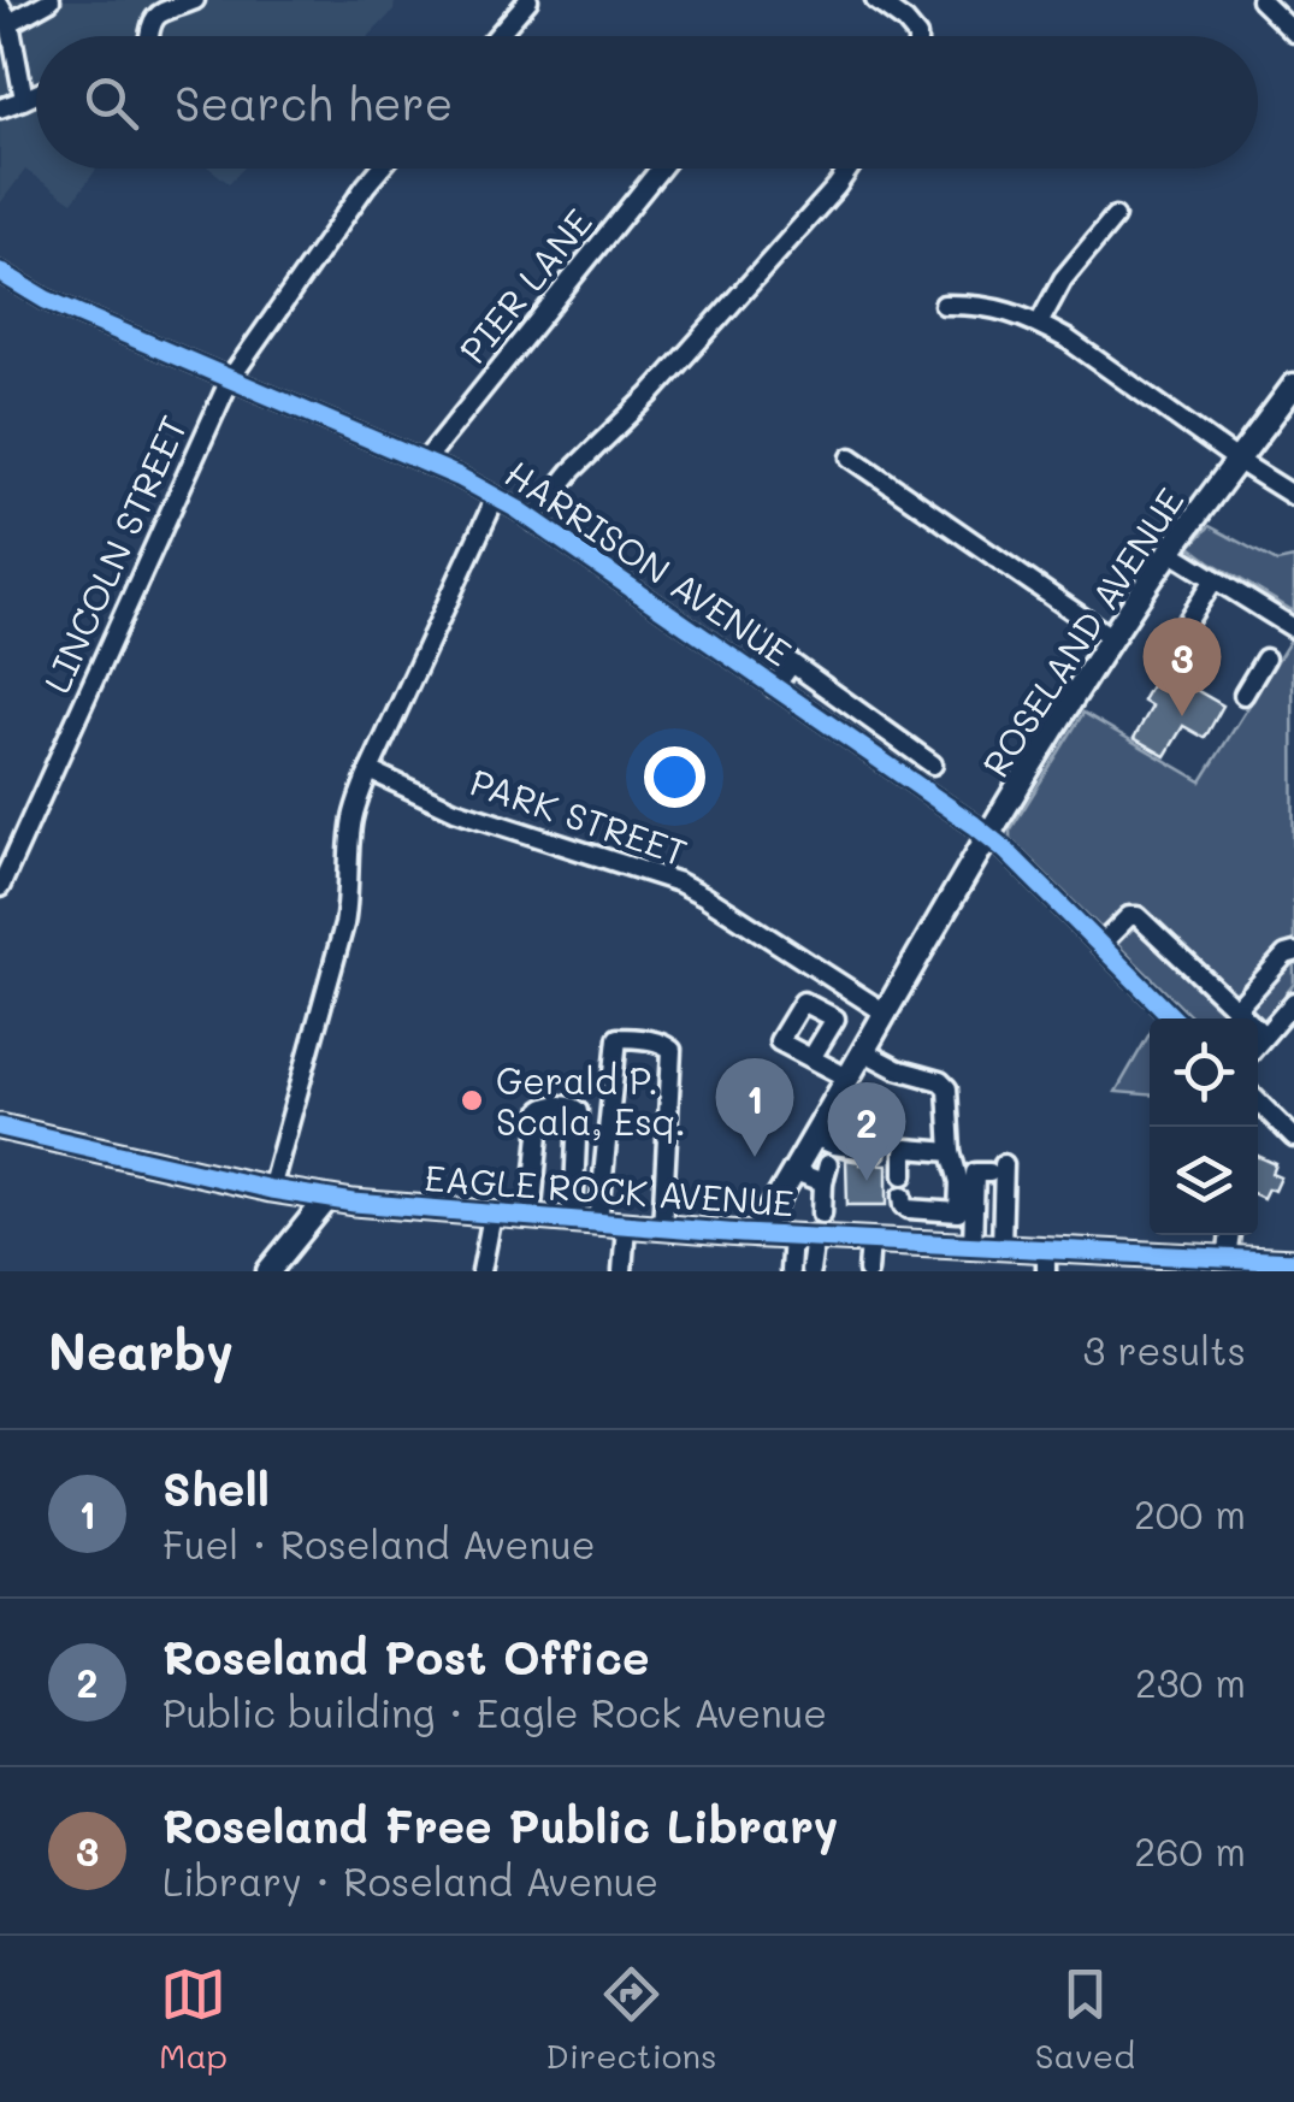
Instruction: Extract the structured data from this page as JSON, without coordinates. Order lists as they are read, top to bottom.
{
  "streets": {
    "main road": ["ROSELAND AVENUE", "EAGLE ROCK AVENUE"],
    "street": [
      "PIER LANE",
      "LINCOLN STREET",
      "HARRISON AVENUE",
      "PARK STREET"
    ]
  },
  "crossings": [
    ["PIER LANE", "HARRISON AVENUE"],
    ["LINCOLN STREET", "HARRISON AVENUE"],
    ["HARRISON AVENUE", "ROSELAND AVENUE"],
    ["ROSELAND AVENUE", "PARK STREET"],
    ["ROSELAND AVENUE", "EAGLE ROCK AVENUE"]
  ],
  "places": ["Gerald P. Scala, Esq."],
  "page": {
    "search": "Search here",
    "pins": ["3", "1", "2"],
    "heading": ["Nearby", "3 results"],
    "list": [
      {
        "mark": "1",
        "name": "Shell",
        "note": "Fuel · Roseland Avenue",
        "value": "200 m"
      },
      {
        "mark": "2",
        "name": "Roseland Post Office",
        "note": "Public building · Eagle Rock Avenue",
        "value": "230 m"
      },
      {
        "mark": "3",
        "name": "Roseland Free Public Library",
        "note": "Library · Roseland Avenue",
        "value": "260 m"
      }
    ],
    "nav": ["Map", "Directions", "Saved"]
  }
}
